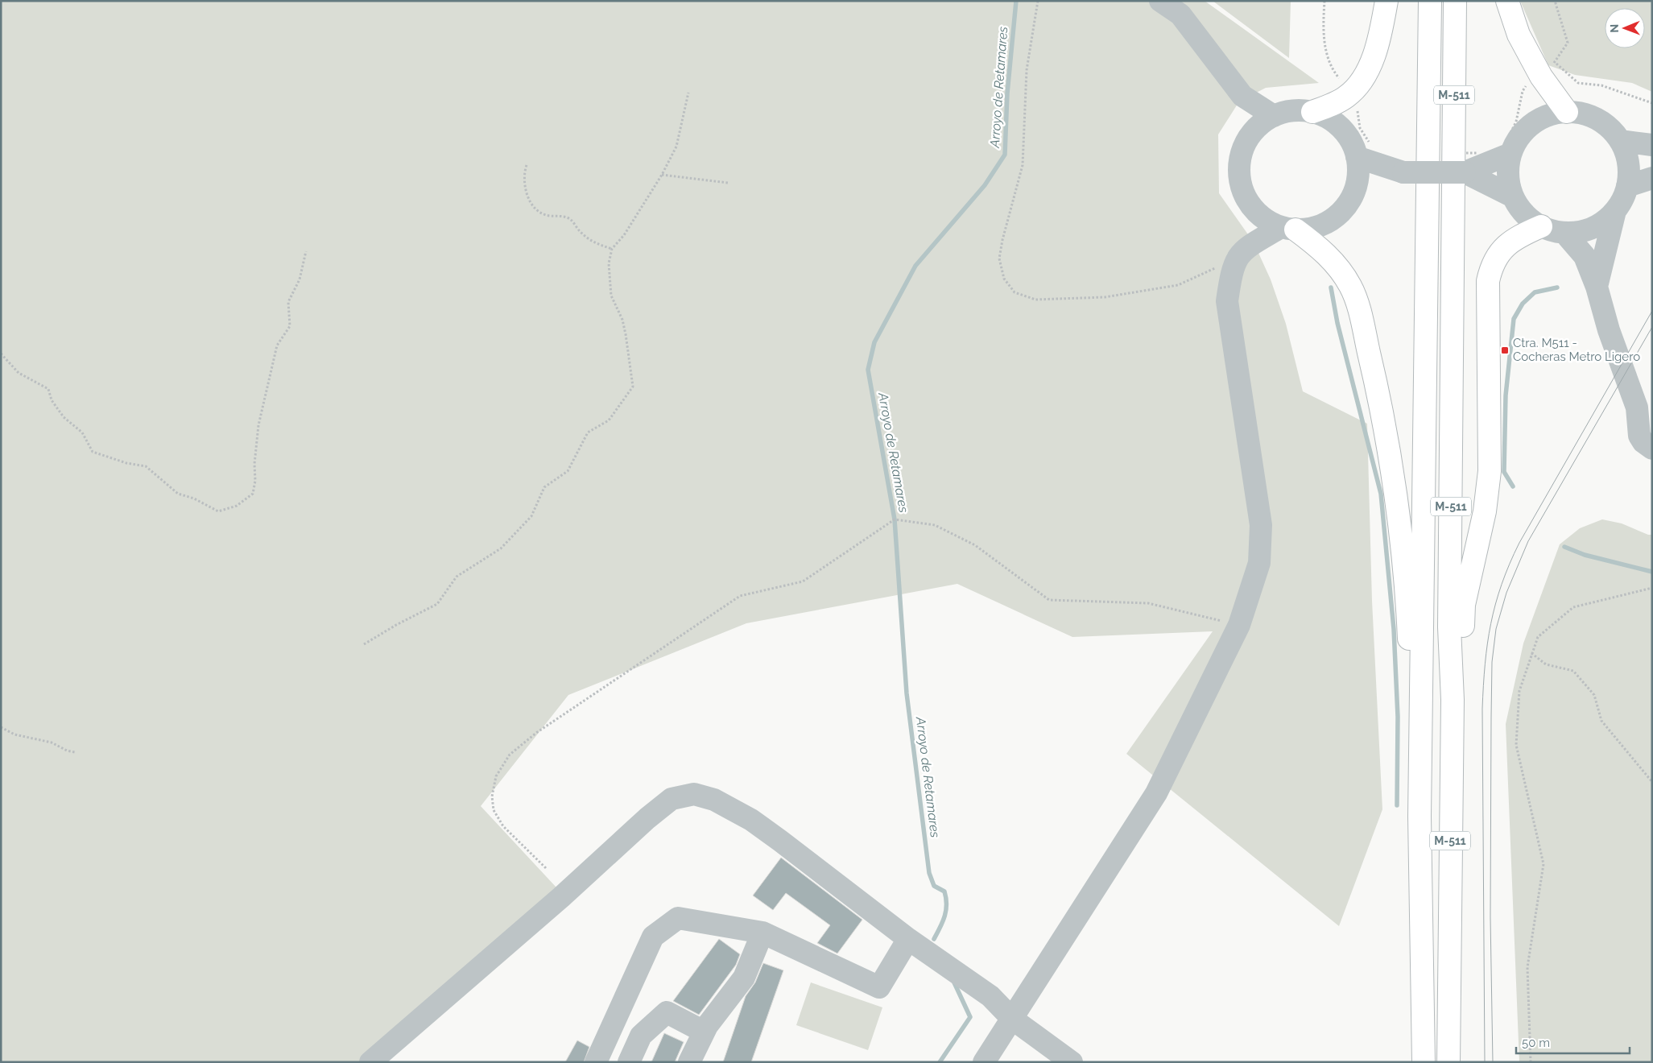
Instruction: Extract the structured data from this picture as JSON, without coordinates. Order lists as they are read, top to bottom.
{
  "streets": {
    "highway": ["M-511"]
  },
  "water": ["Arroyo de Retamares"],
  "places": {
    "transit": ["Ctra. M511 - Cocheras Metro Ligero"]
  },
  "scale_bar": "50 m",
  "north": "left"
}
